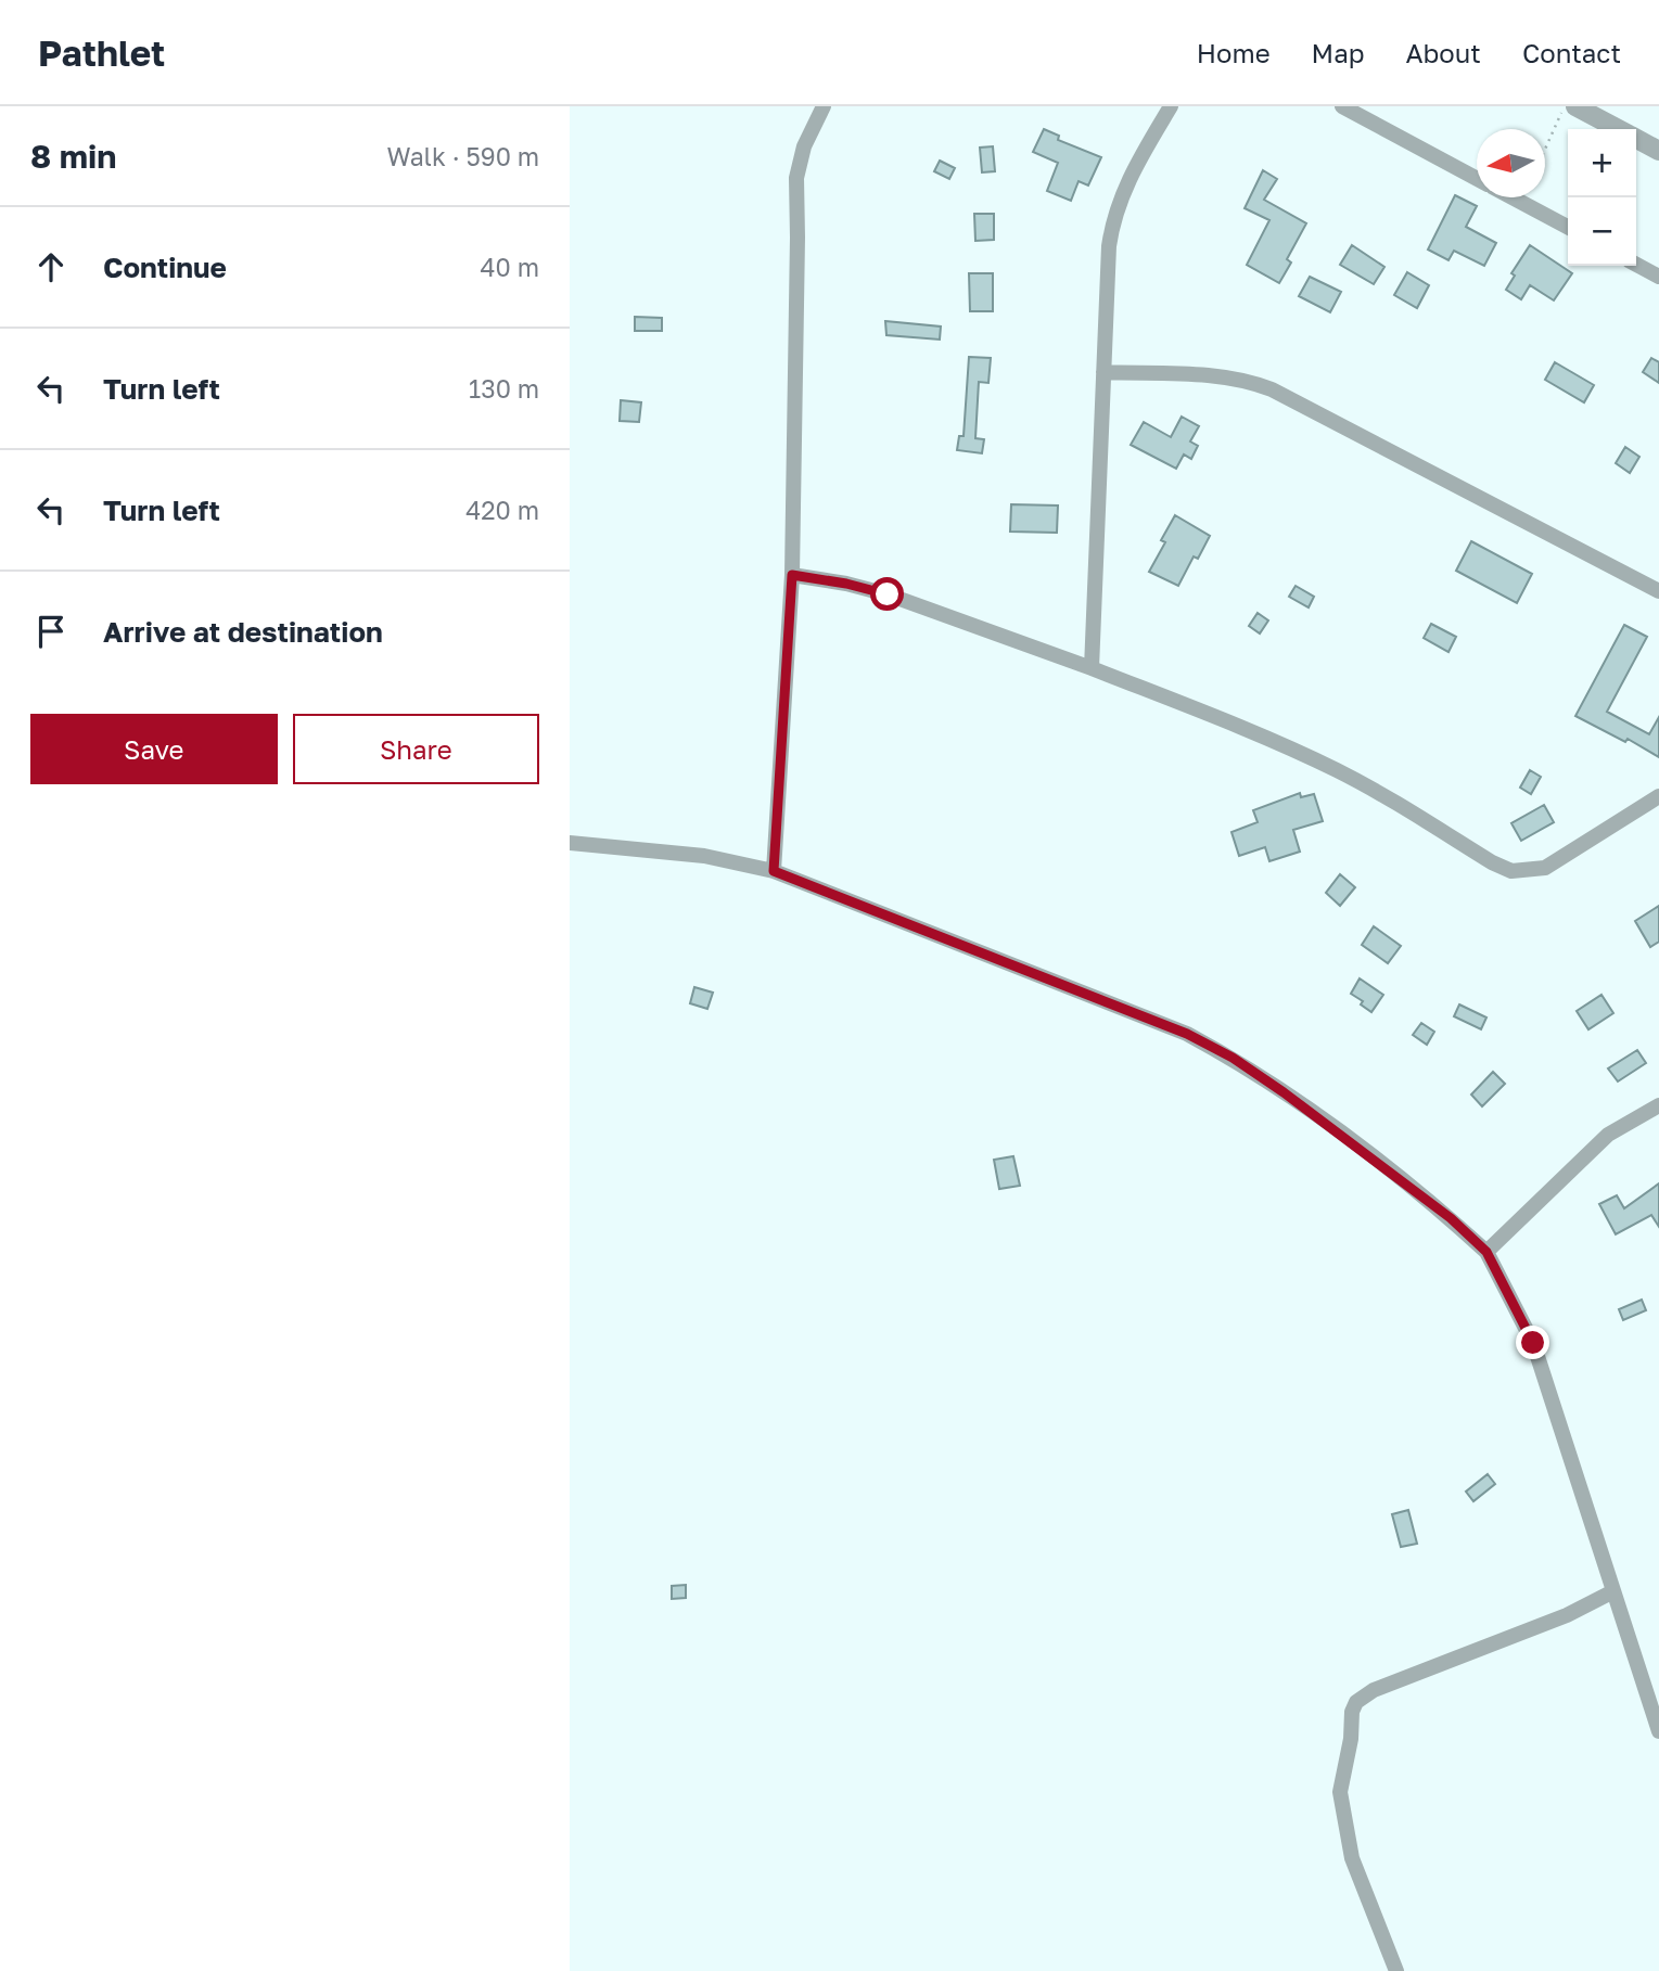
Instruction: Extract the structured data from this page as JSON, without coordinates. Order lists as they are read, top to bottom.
{
  "north": "left",
  "page": {
    "header": "Pathlet",
    "nav": [
      "Home",
      "Map",
      "About",
      "Contact"
    ],
    "heading": ["8 min", "Walk · 590 m"],
    "map_buttons": ["+", "−"],
    "list": [
      ["Continue", "40 m"],
      ["Turn left", "130 m"],
      ["Turn left", "420 m"],
      "Arrive at destination"
    ],
    "buttons": ["Save", "Share"]
  }
}
